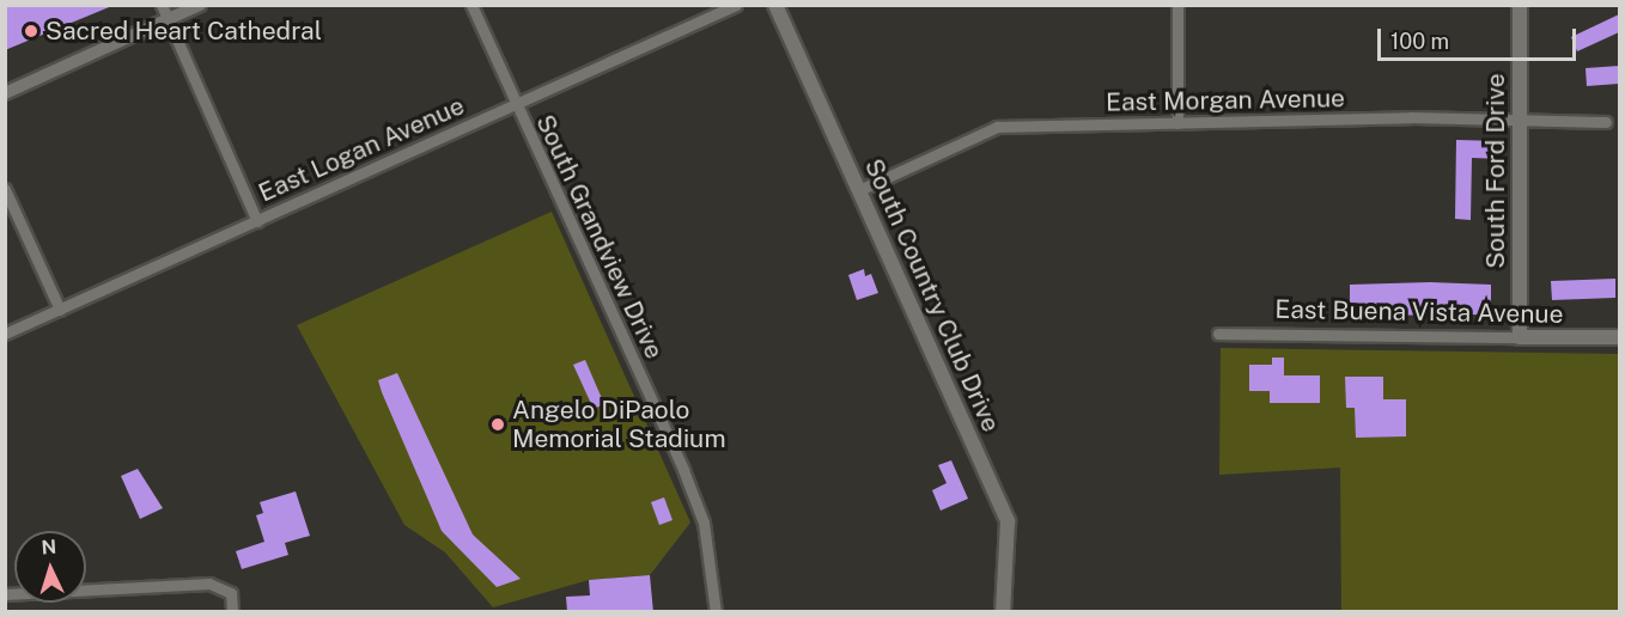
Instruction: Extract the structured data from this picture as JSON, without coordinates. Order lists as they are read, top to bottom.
{
  "streets": {
    "main road": ["South Ford Drive", "South Country Club Drive", "East Buena Vista Avenue"],
    "street": ["East Morgan Avenue", "East Logan Avenue", "South Grandview Drive"]
  },
  "crossings": [
    ["East Morgan Avenue", "South Ford Drive"],
    ["East Morgan Avenue", "South Country Club Drive"],
    ["East Logan Avenue", "South Grandview Drive"],
    ["South Ford Drive", "East Buena Vista Avenue"]
  ],
  "places": ["Sacred Heart Cathedral", "Angelo DiPaolo Memorial Stadium"],
  "scale_bar": "100 m",
  "north": "top"
}
